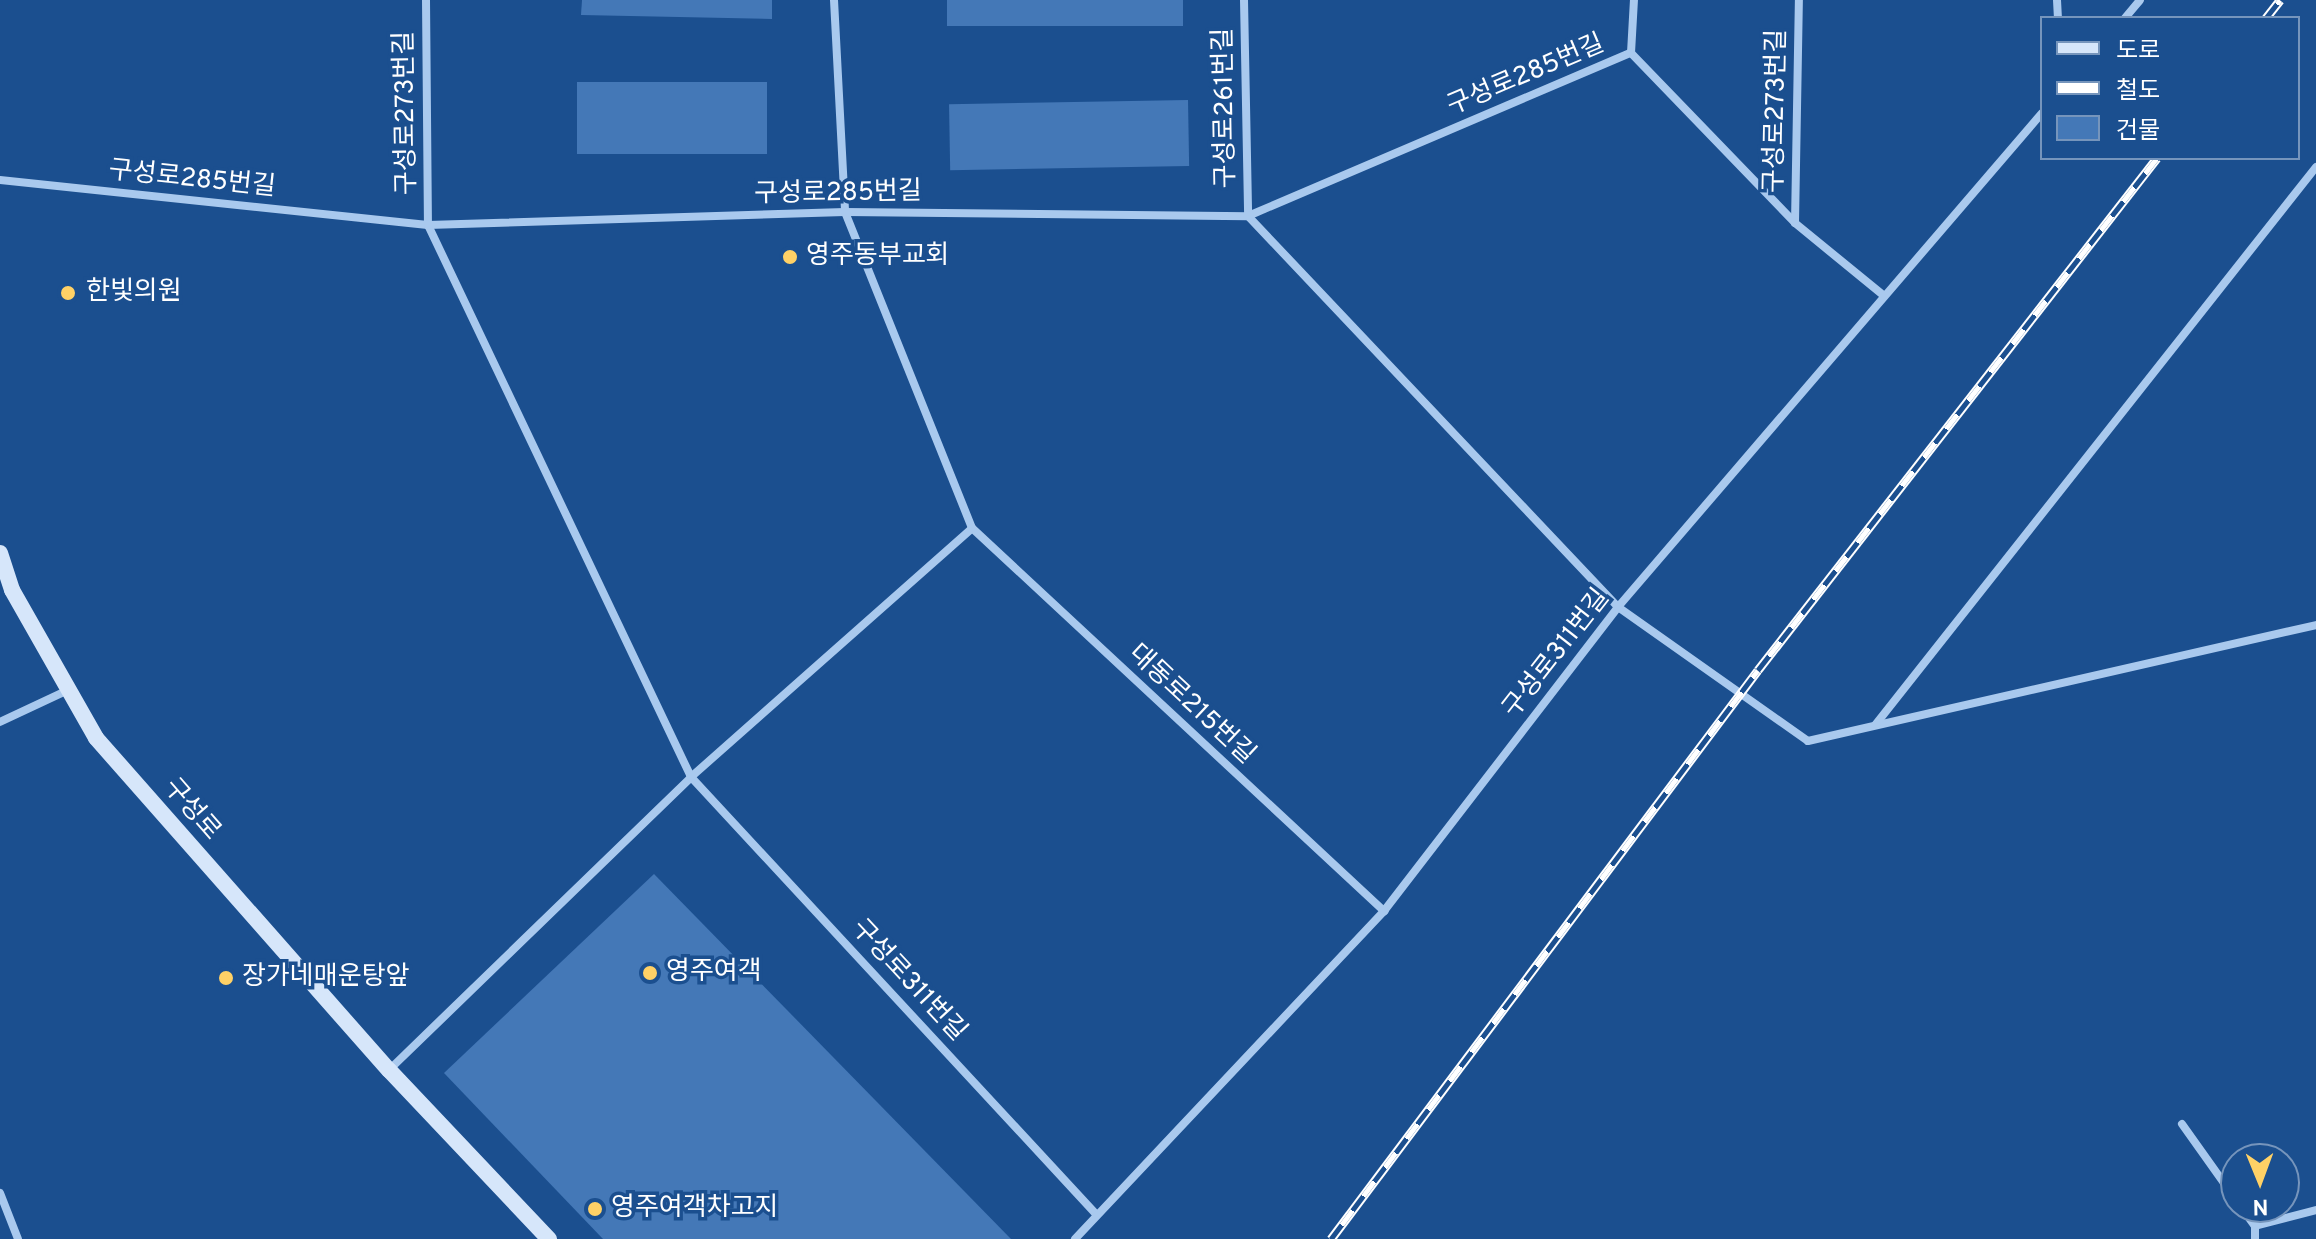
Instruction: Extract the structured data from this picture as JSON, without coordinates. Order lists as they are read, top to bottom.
{
  "streets": {
    "main road": ["구성로"],
    "street": [
      "구성로285번길",
      "구성로261번길",
      "구성로273번길",
      "구성로311번길",
      "대동로215번길"
    ]
  },
  "crossings": [
    ["구성로285번길", "구성로261번길"],
    ["구성로285번길", "구성로273번길"],
    ["구성로285번길", "구성로311번길"],
    ["구성로285번길", "대동로215번길"],
    ["구성로311번길", "대동로215번길"]
  ],
  "places": [
    "영주동부교회",
    "한빛의원",
    "영주여객",
    "장가네매운탕앞",
    "영주여객차고지"
  ],
  "legend": ["도로", "철도", "건물"],
  "north": "bottom"
}
